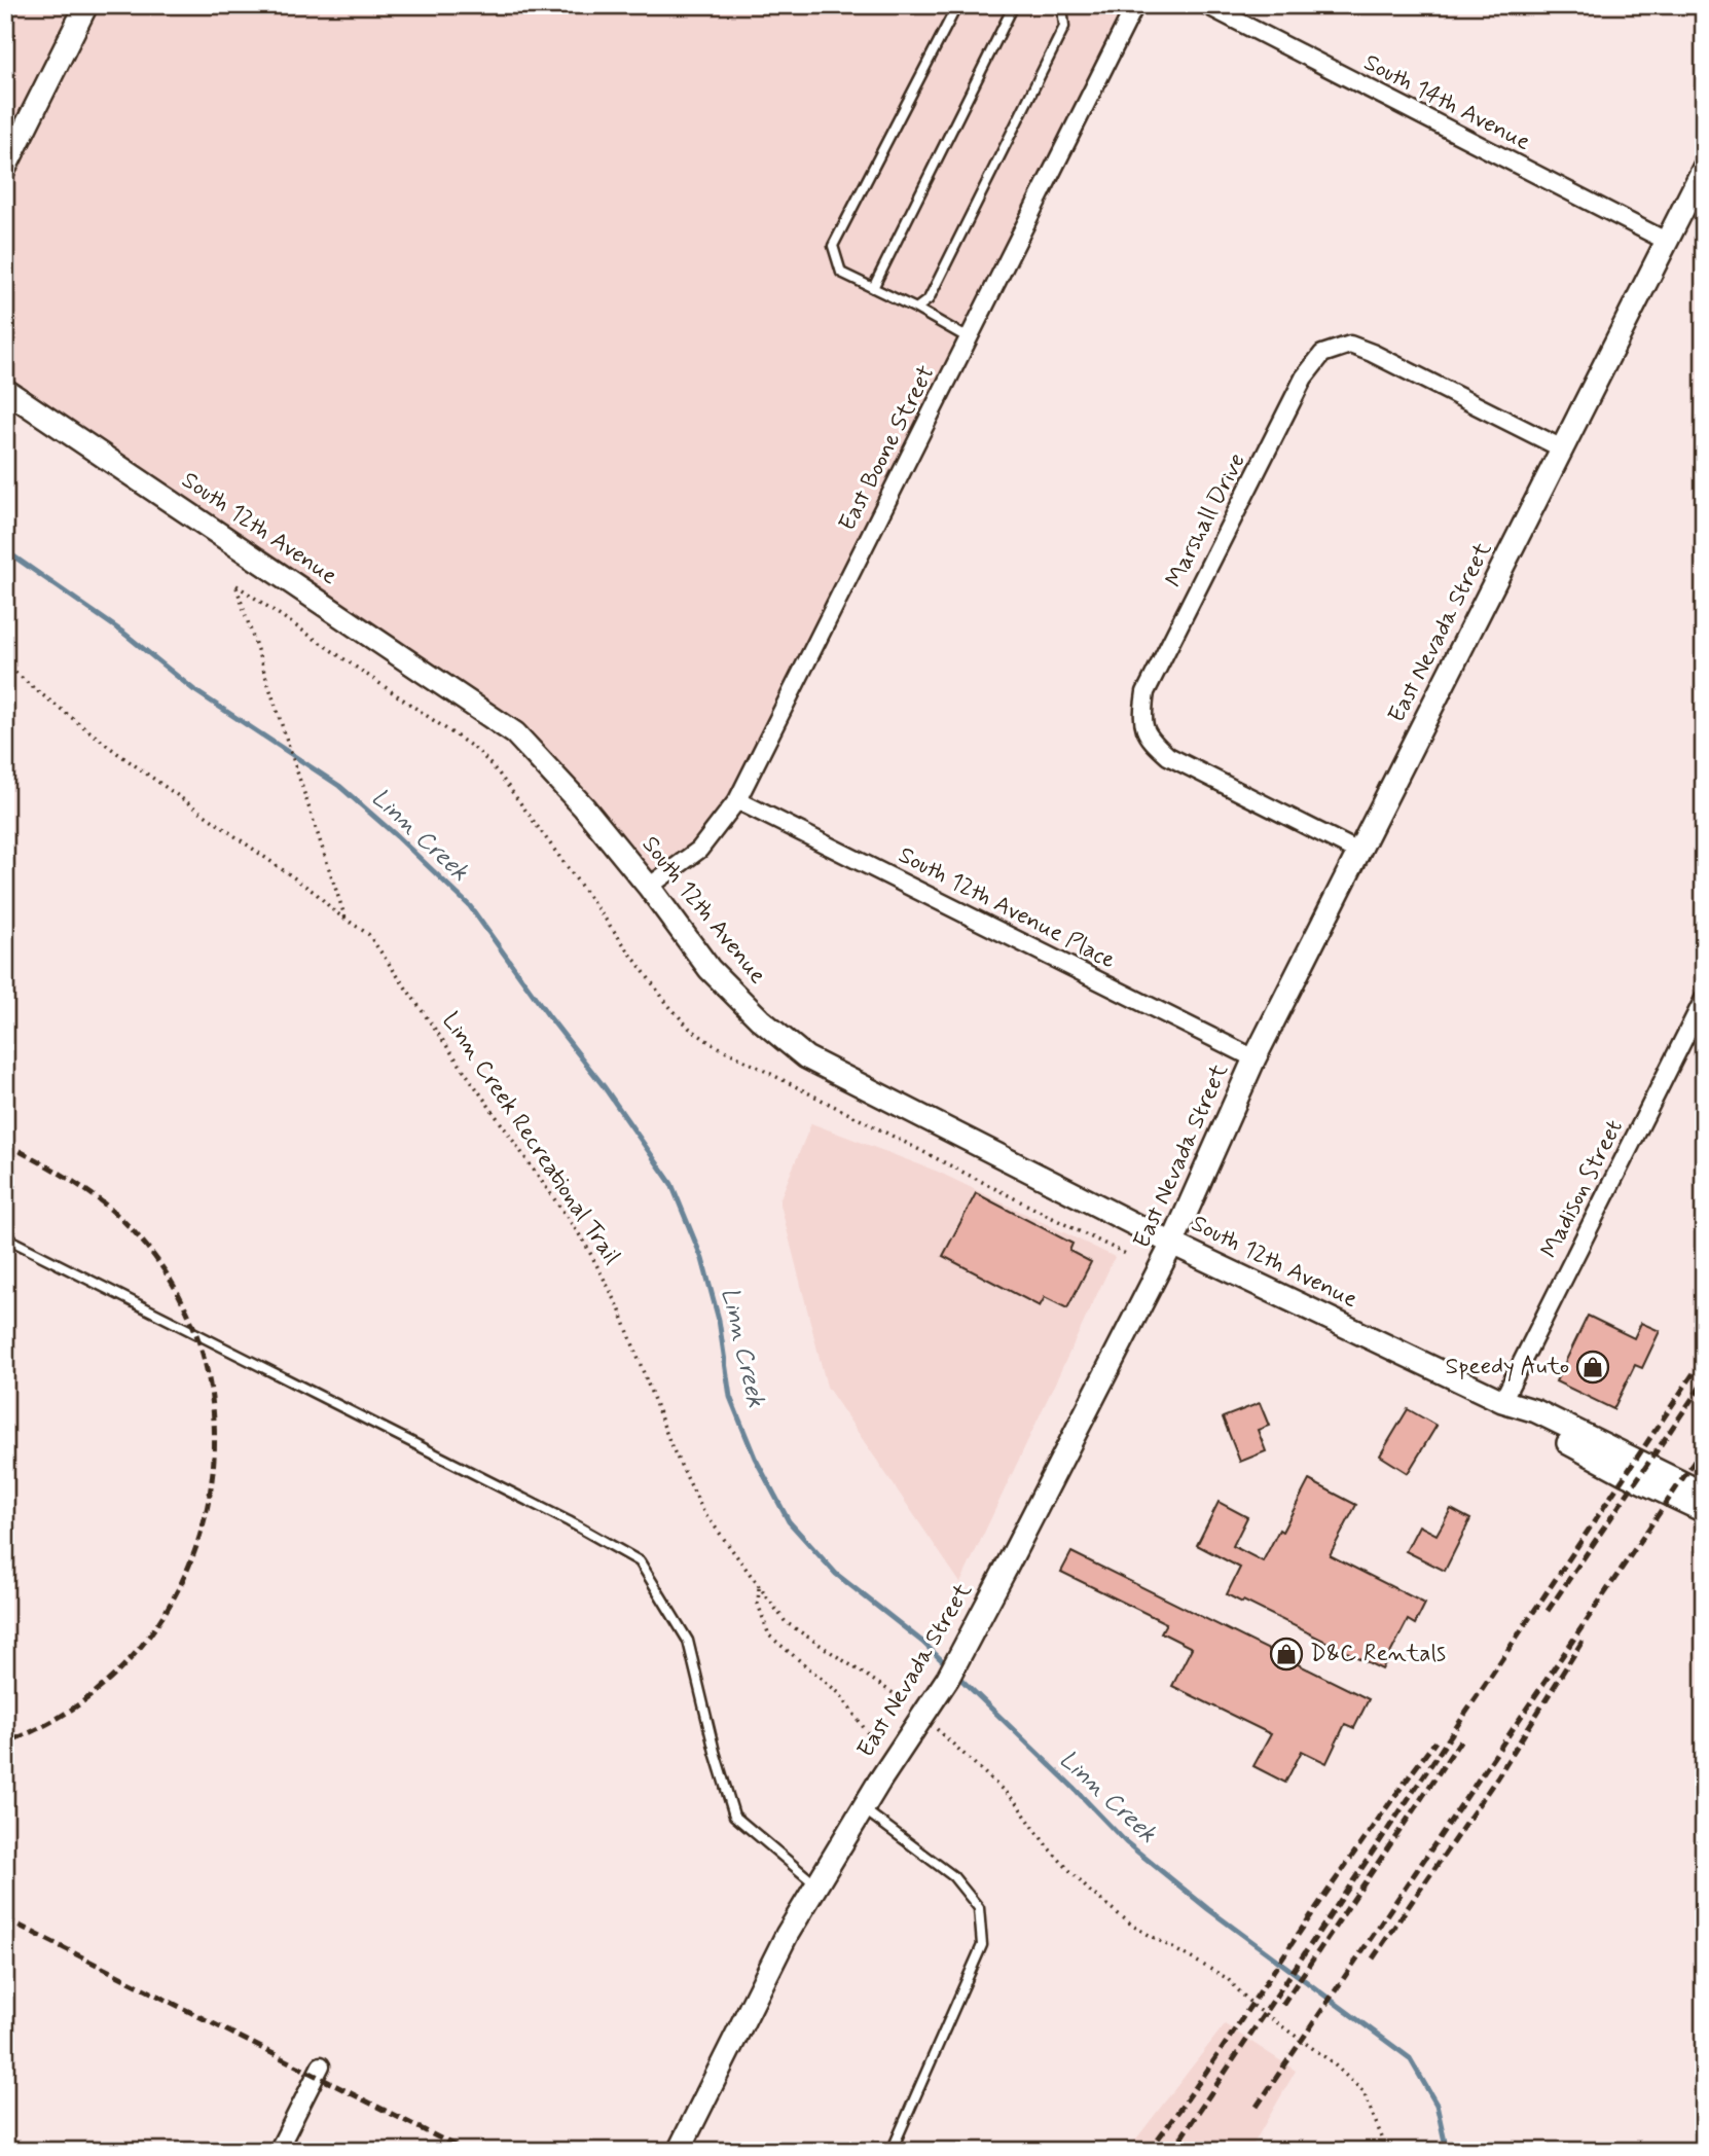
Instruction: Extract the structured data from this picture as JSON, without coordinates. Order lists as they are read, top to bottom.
{
  "streets": {
    "main road": ["South 12th Avenue", "East Nevada Street"],
    "street": [
      "South 14th Avenue",
      "East Boone Street",
      "Marshall Drive",
      "South 12th Avenue Place",
      "Madison Street"
    ],
    "path": ["Linn Creek Recreational Trail"]
  },
  "crossings": [
    ["South 14th Avenue", "East Nevada Street"],
    ["East Boone Street", "South 12th Avenue"],
    ["East Boone Street", "South 12th Avenue Place"],
    ["Marshall Drive", "East Nevada Street"],
    ["South 12th Avenue", "East Nevada Street"],
    ["South 12th Avenue", "Madison Street"],
    ["East Nevada Street", "South 12th Avenue Place"]
  ],
  "water": ["Linn Creek"],
  "places": {
    "shop": ["Speedy Auto", "D&C Rentals"]
  }
}
